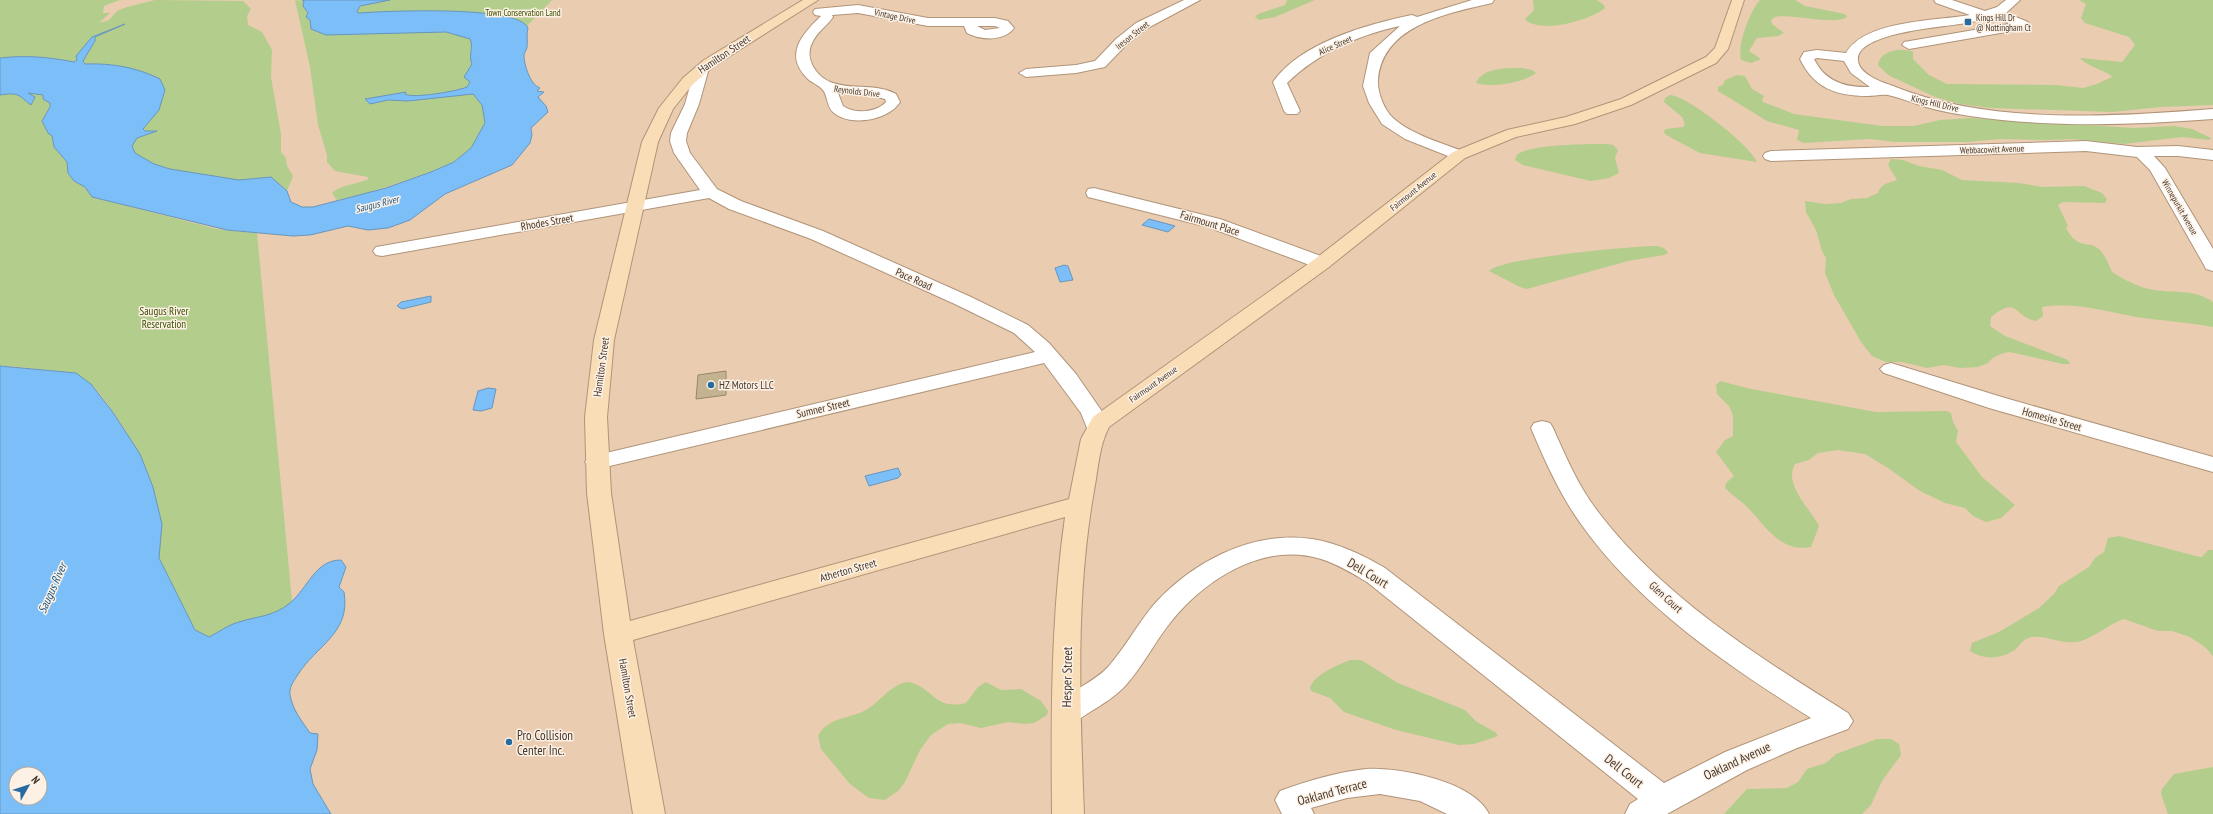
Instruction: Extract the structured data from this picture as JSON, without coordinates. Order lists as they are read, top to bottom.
{
  "streets": {
    "street": [
      "Vintage Drive",
      "Ireson Street",
      "Alice Street",
      "Hamilton Street",
      "Reynolds Drive",
      "Kings Hill Drive",
      "Webbacowitt Avenue",
      "Fairmount Avenue",
      "Winnepurkit Avenue",
      "Rhodes Street",
      "Fairmount Place",
      "Pace Road",
      "Sumner Street",
      "Homesite Street",
      "Atherton Street",
      "Dell Court",
      "Glen Court",
      "Hesper Street",
      "Oakland Avenue",
      "Oakland Terrace"
    ]
  },
  "crossings": [
    ["Vintage Drive", "Hamilton Street"],
    ["Vintage Drive", "Reynolds Drive"],
    ["Hamilton Street", "Reynolds Drive"],
    ["Hamilton Street", "Rhodes Street"],
    ["Hamilton Street", "Pace Road"],
    ["Hamilton Street", "Sumner Street"],
    ["Hamilton Street", "Atherton Street"],
    ["Webbacowitt Avenue", "Winnepurkit Avenue"],
    ["Fairmount Avenue", "Fairmount Place"],
    ["Fairmount Avenue", "Pace Road"],
    ["Rhodes Street", "Pace Road"],
    ["Pace Road", "Sumner Street"],
    ["Atherton Street", "Hesper Street"],
    ["Dell Court", "Hesper Street"],
    ["Dell Court", "Oakland Avenue"],
    ["Glen Court", "Oakland Avenue"]
  ],
  "water": ["Saugus River"],
  "parks": ["Town Conservation Land", "Saugus River Reservation"],
  "places": {
    "transit": ["Kings Hill Dr @ Nottingham Ct"],
    "other": ["HZ Motors LLC", "Pro Collision Center Inc."]
  },
  "north": "top right"
}
